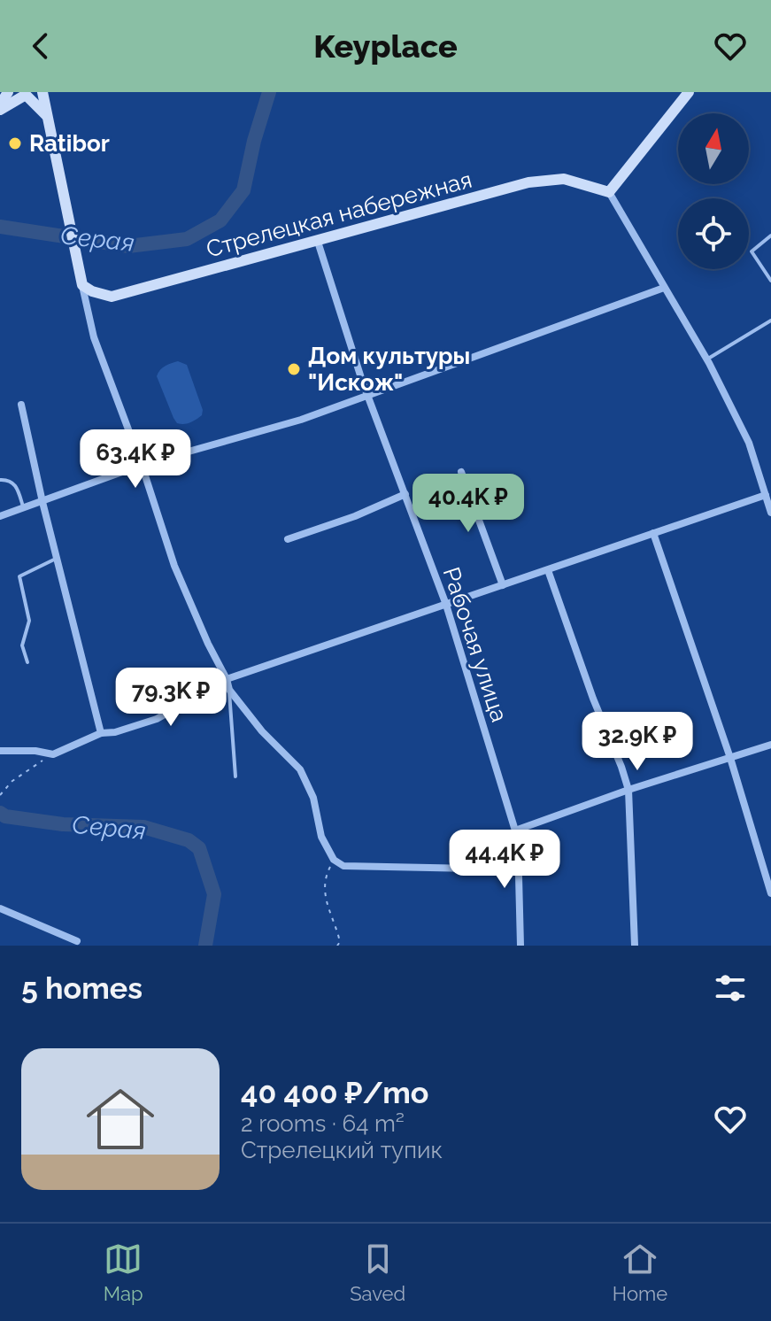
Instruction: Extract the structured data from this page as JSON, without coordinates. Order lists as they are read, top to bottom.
{
  "streets": {
    "street": ["Стрелецкая набережная", "Рабочая улица"]
  },
  "crossings": [
    ["Стрелецкая набережная", "Рабочая улица"]
  ],
  "water": ["Серая"],
  "places": ["Ratibor", "Дом культуры \"Искож\""],
  "north": "top",
  "page": {
    "header": "Keyplace",
    "price": [
      "63.4K ₽",
      "40.4K ₽",
      "79.3K ₽",
      "32.9K ₽",
      "44.4K ₽"
    ],
    "heading": "5 homes",
    "list": [
      {
        "name": "40 400 ₽/mo",
        "note": "2 rooms · 64 m² · Стрелецкий тупик"
      }
    ],
    "tabs": ["Map", "Saved", "Home"]
  }
}
